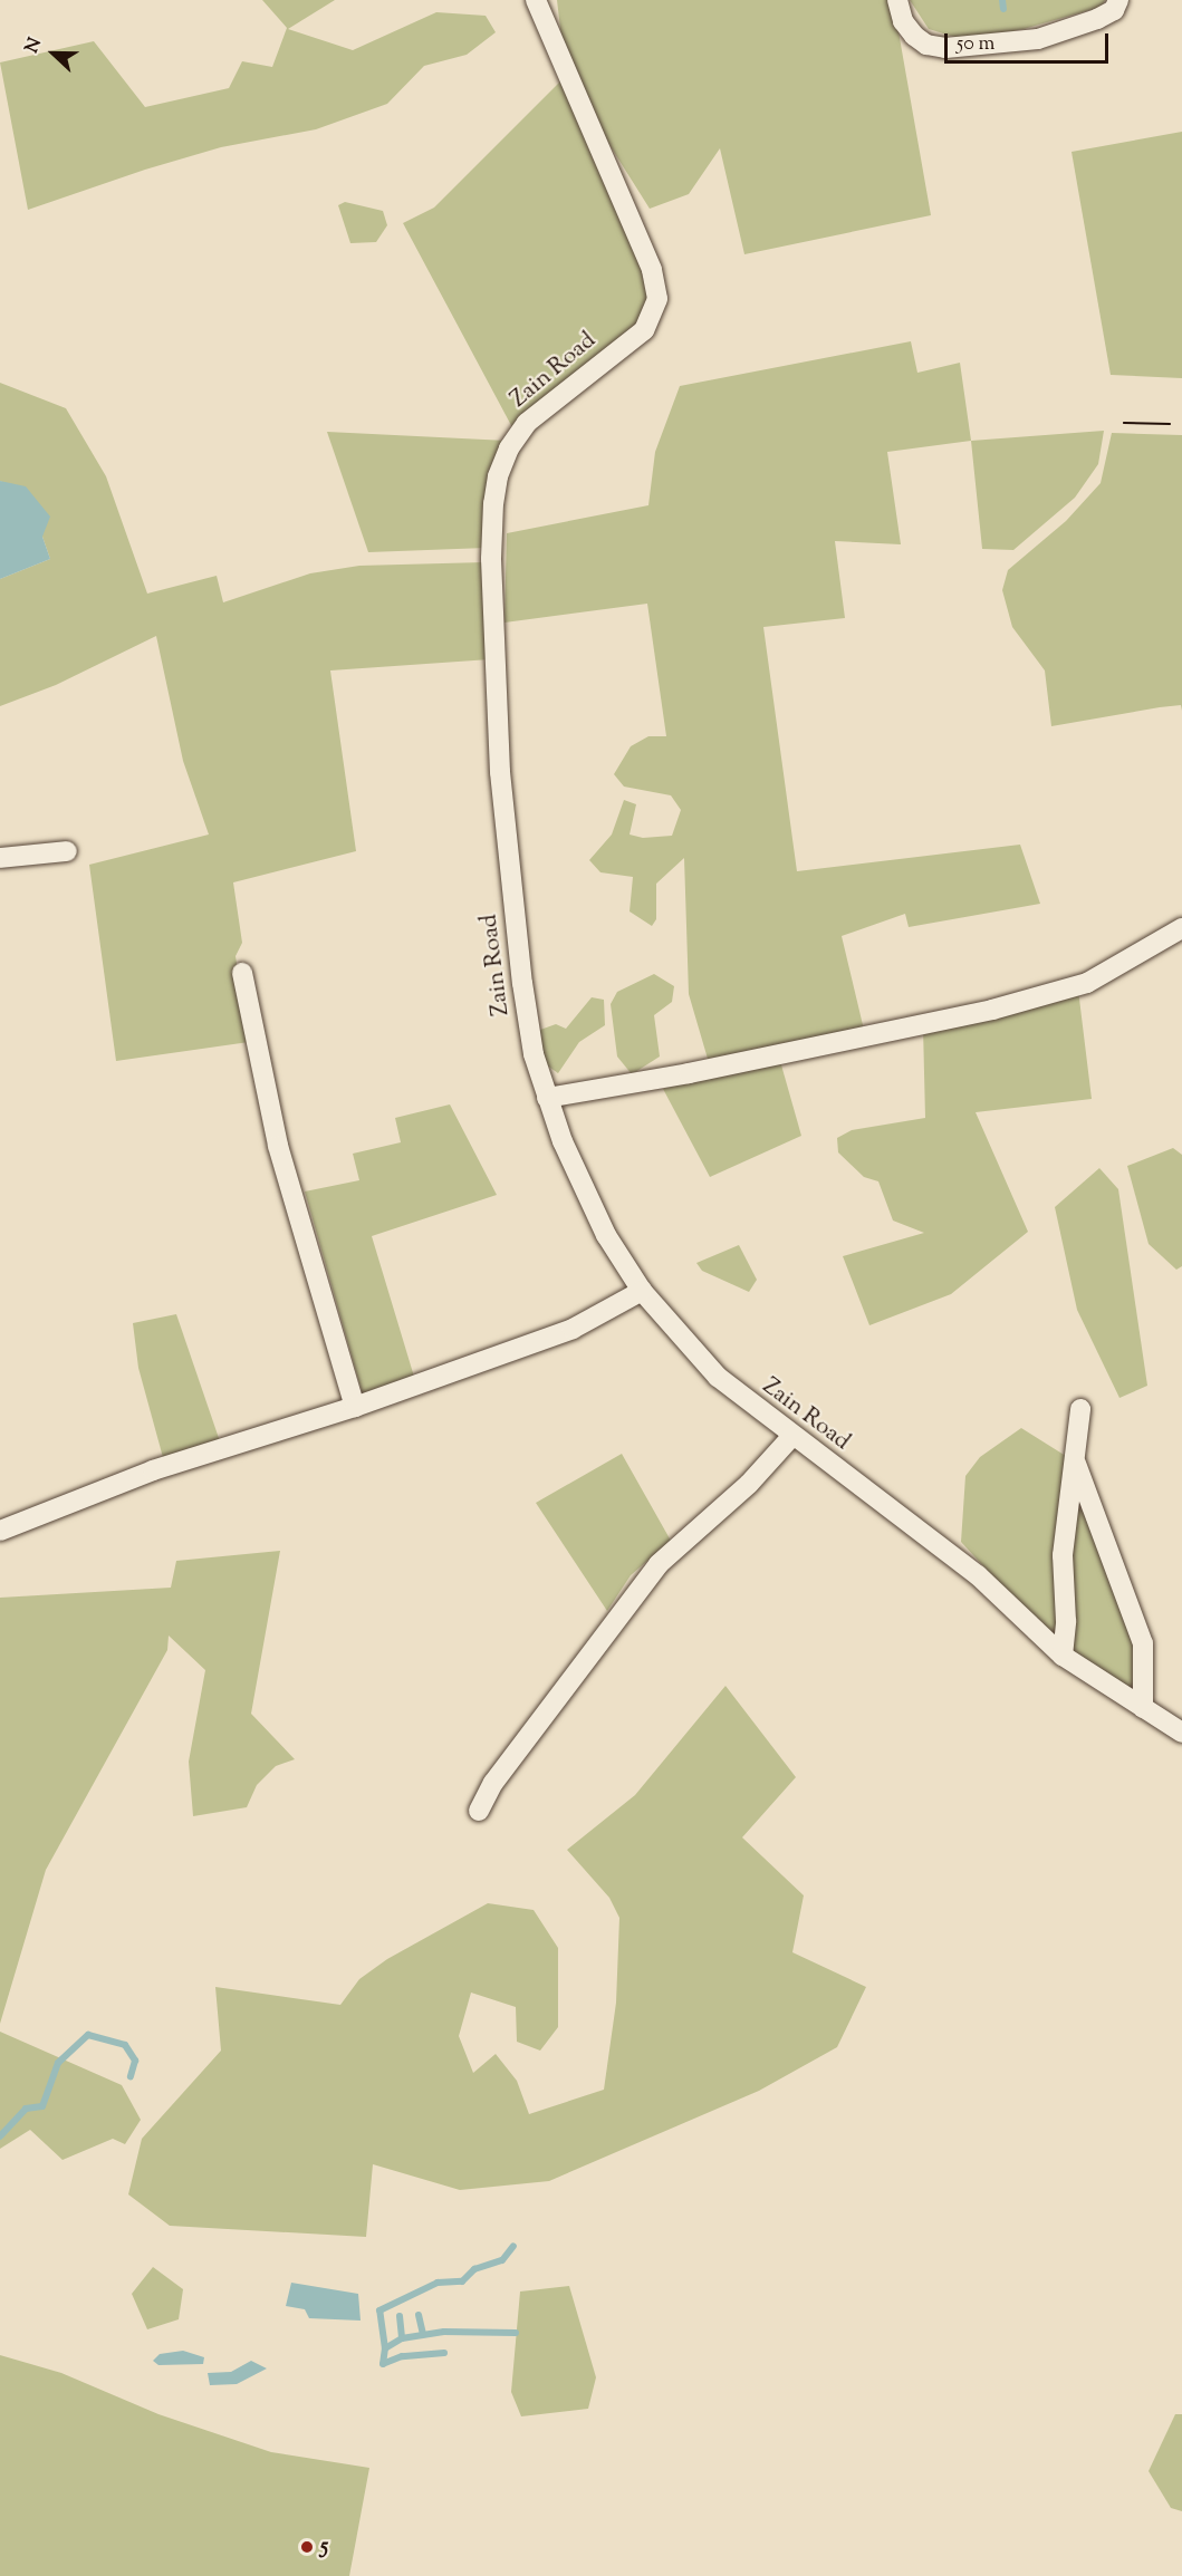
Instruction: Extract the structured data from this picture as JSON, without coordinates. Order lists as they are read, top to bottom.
{
  "streets": {
    "street": ["Zain Road"]
  },
  "places": ["5"],
  "scale_bar": "50 m",
  "north": "left"
}
